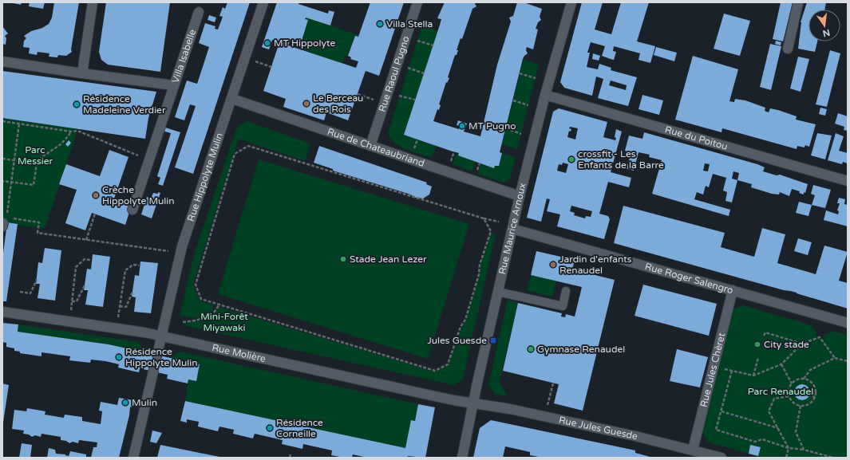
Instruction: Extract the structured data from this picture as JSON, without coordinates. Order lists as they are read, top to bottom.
{
  "streets": {
    "street": [
      "Villa Isabelle",
      "Rue Raoul Pugno",
      "Rue du Poitou",
      "Rue de Chateaubriand",
      "Rue Hippolyte Mulin",
      "Rue Maurice Arnoux",
      "Rue Roger Salengro",
      "Rue Molière",
      "Rue Jules Chèret",
      "Rue Jules Guesde"
    ]
  },
  "crossings": [
    ["Rue Raoul Pugno", "Rue de Chateaubriand"],
    ["Rue du Poitou", "Rue Maurice Arnoux"],
    ["Rue de Chateaubriand", "Rue Hippolyte Mulin"],
    ["Rue de Chateaubriand", "Rue Maurice Arnoux"],
    ["Rue Hippolyte Mulin", "Rue Molière"],
    ["Rue Maurice Arnoux", "Rue Roger Salengro"],
    ["Rue Maurice Arnoux", "Rue Molière"],
    ["Rue Maurice Arnoux", "Rue Jules Guesde"],
    ["Rue Roger Salengro", "Rue Jules Chèret"],
    ["Rue Molière", "Rue Jules Guesde"],
    ["Rue Jules Chèret", "Rue Jules Guesde"]
  ],
  "parks": ["Parc Messier", "Mini-Forêt Miyawaki", "Parc Renaudel"],
  "places": {
    "other": [
      "Villa Stella",
      "MT Hippolyte",
      "Le Berceau des Rois",
      "Résidence Madeleine Verdier",
      "MT Pugno",
      "crossfit - Les Enfants de la Barre",
      "Crèche Hippolyte Mulin",
      "Stade Jean Lezer",
      "Jardin d'enfants Renaudel",
      "City stade",
      "Gymnase Renaudel",
      "Résidence Hippolyte Mulin",
      "Mulin",
      "Résidence Corneille"
    ],
    "transit": ["Jules Guesde"]
  },
  "north": "bottom"
}
